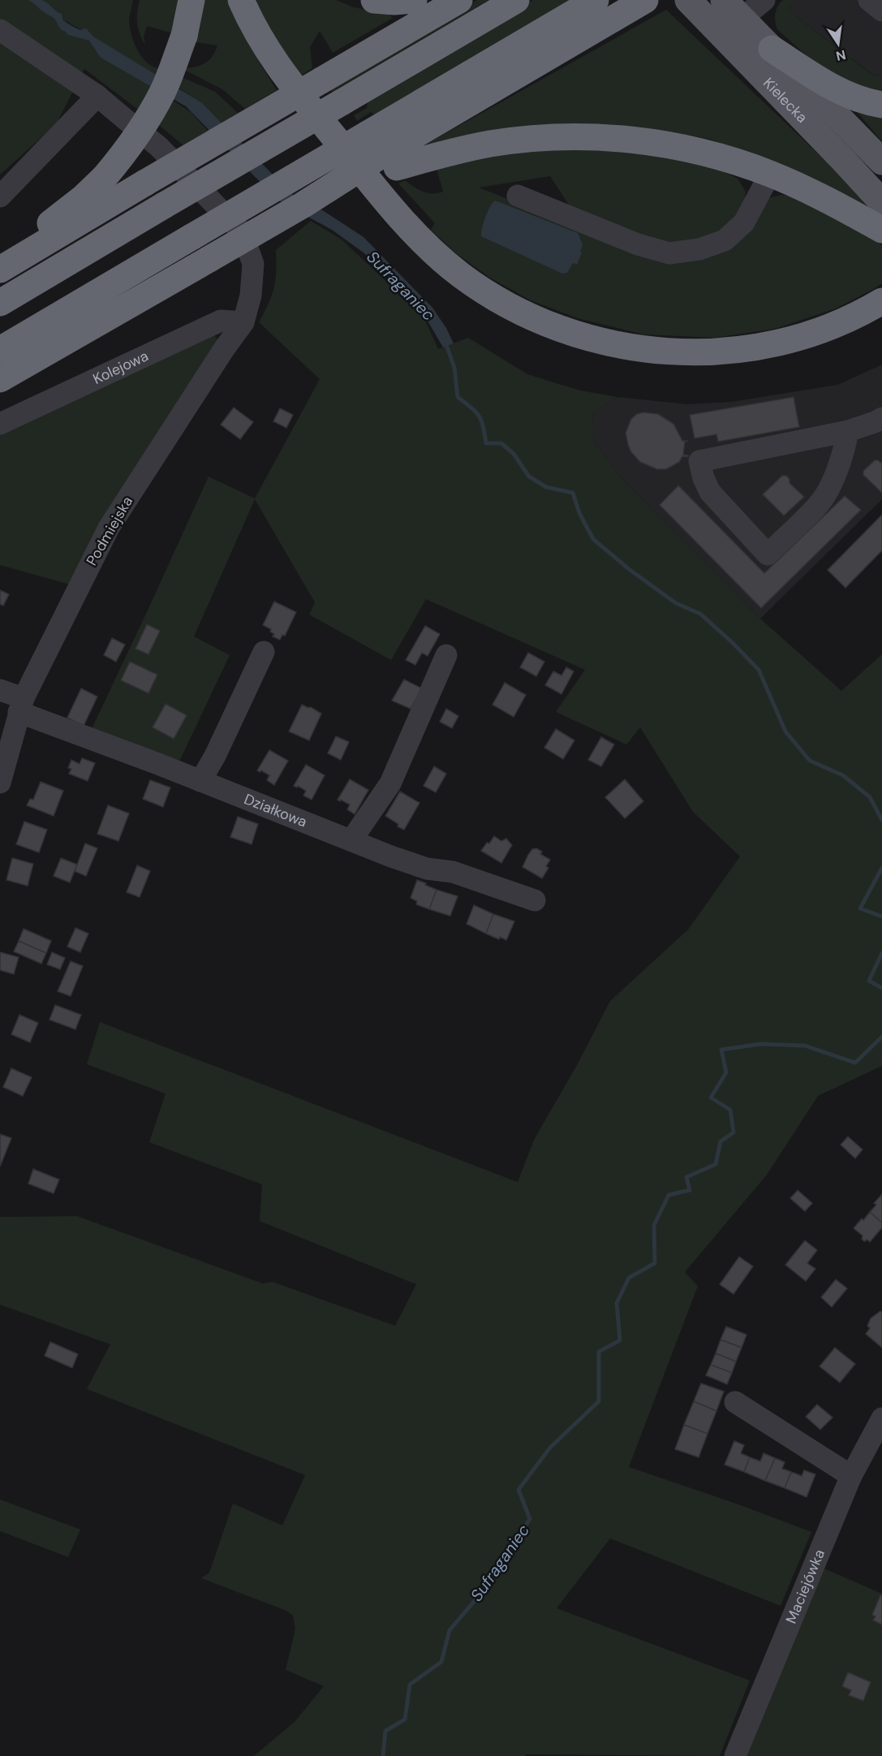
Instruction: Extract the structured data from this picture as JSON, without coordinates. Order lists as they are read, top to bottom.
{
  "streets": {
    "main road": ["Kielecka"],
    "street": [
      "Kolejowa",
      "Podmiejska",
      "Działkowa",
      "Maciejówka"
    ]
  },
  "crossings": [
    ["Kolejowa", "Podmiejska"],
    ["Podmiejska", "Działkowa"]
  ],
  "water": ["Sufraganiec"],
  "north": "bottom"
}
